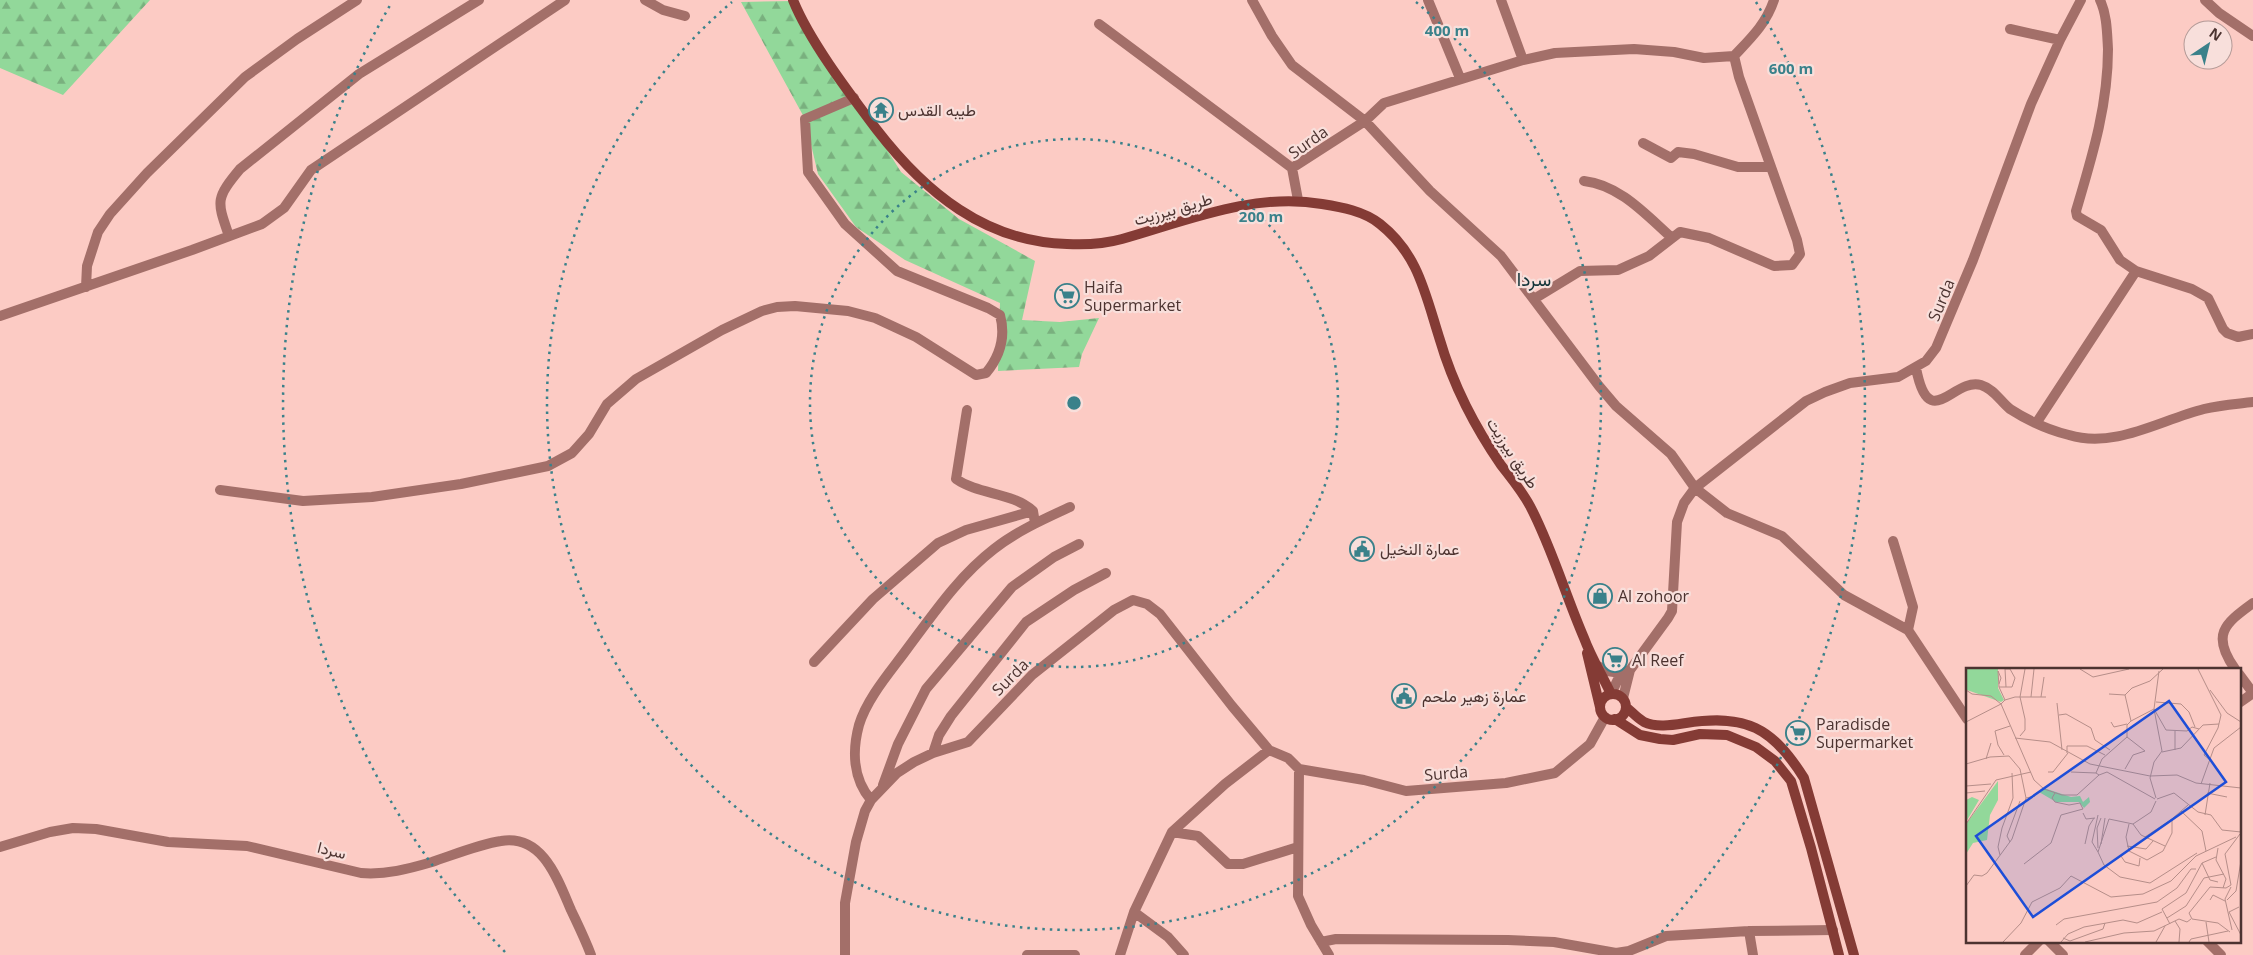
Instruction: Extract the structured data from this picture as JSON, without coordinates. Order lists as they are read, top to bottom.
{
  "streets": {
    "main road": ["طريق بيرزيت"],
    "street": ["Surda", "سردا"]
  },
  "crossings": [
    ["Surda", "طريق بيرزيت"]
  ],
  "districts": ["سردا"],
  "places": {
    "temple": ["طيبه القدس"],
    "supermarket": ["Haifa Supermarket", "Al Reef", "Paradisde Supermarket"],
    "public building": ["عمارة النخيل", "عمارة زهير ملحم"],
    "shop": ["Al zohoor"]
  },
  "north": "top right",
  "rings": ["400 m", "600 m", "200 m"]
}
